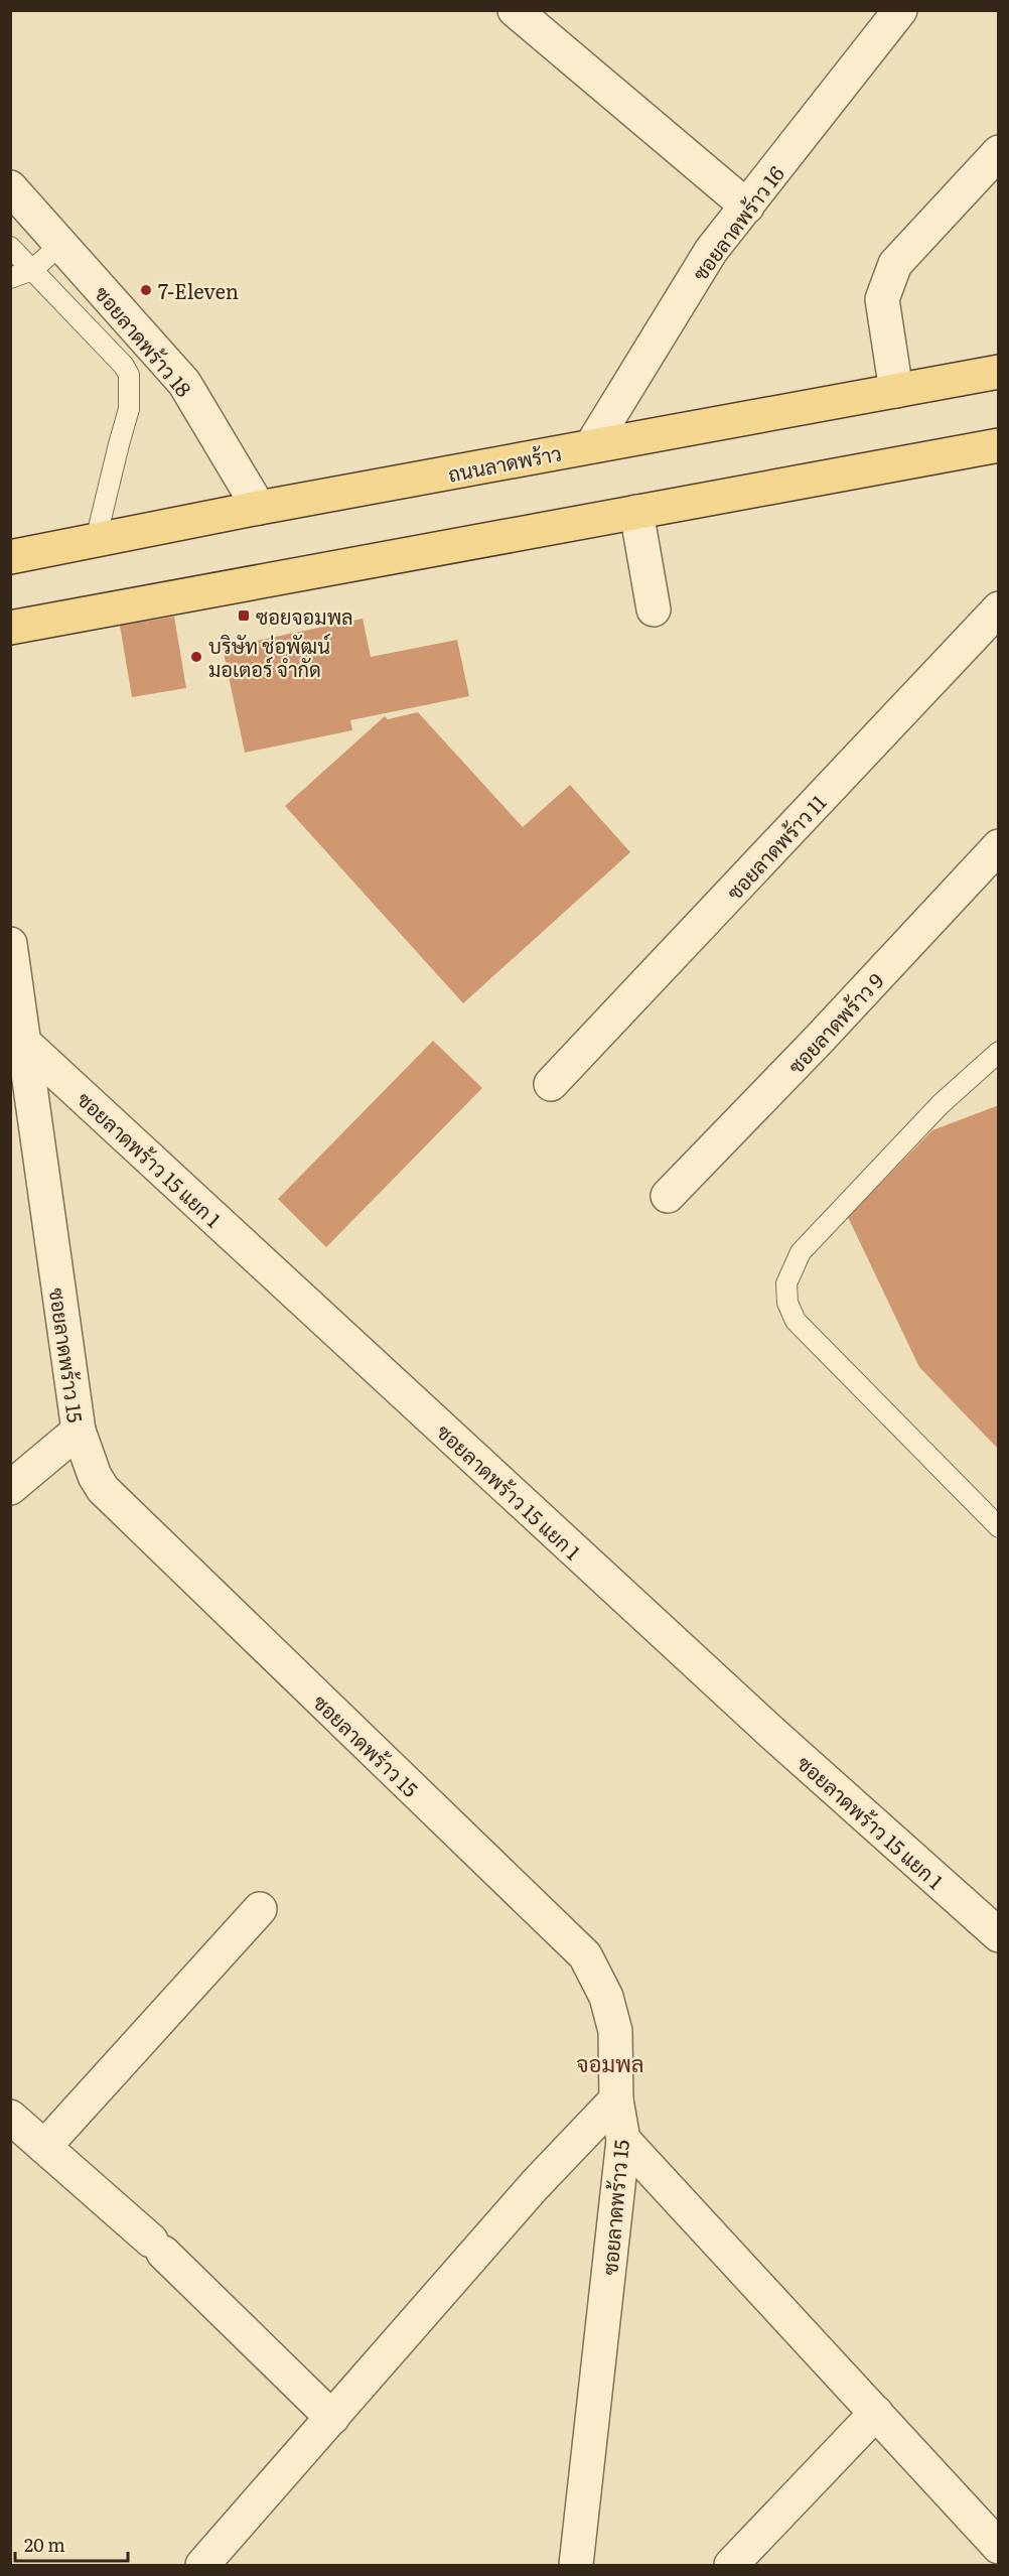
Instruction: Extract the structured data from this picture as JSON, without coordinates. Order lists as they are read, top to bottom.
{
  "streets": {
    "main road": ["ถนนลาดพร้าว"],
    "street": [
      "ซอยลาดพร้าว 16",
      "ซอยลาดพร้าว 18",
      "ซอยลาดพร้าว 11",
      "ซอยลาดพร้าว 9",
      "ซอยลาดพร้าว 15 แยก 1",
      "ซอยลาดพร้าว 15"
    ]
  },
  "crossings": [
    ["ซอยลาดพร้าว 16", "ถนนลาดพร้าว"],
    ["ซอยลาดพร้าว 18", "ถนนลาดพร้าว"],
    ["ซอยลาดพร้าว 15 แยก 1", "ซอยลาดพร้าว 15"]
  ],
  "districts": ["จอมพล"],
  "places": {
    "other": ["7-Eleven", "บริษัท ช่อพัฒน์ มอเตอร์ จำกัด"],
    "transit": ["ซอยจอมพล"]
  },
  "scale_bar": "20 m"
}
